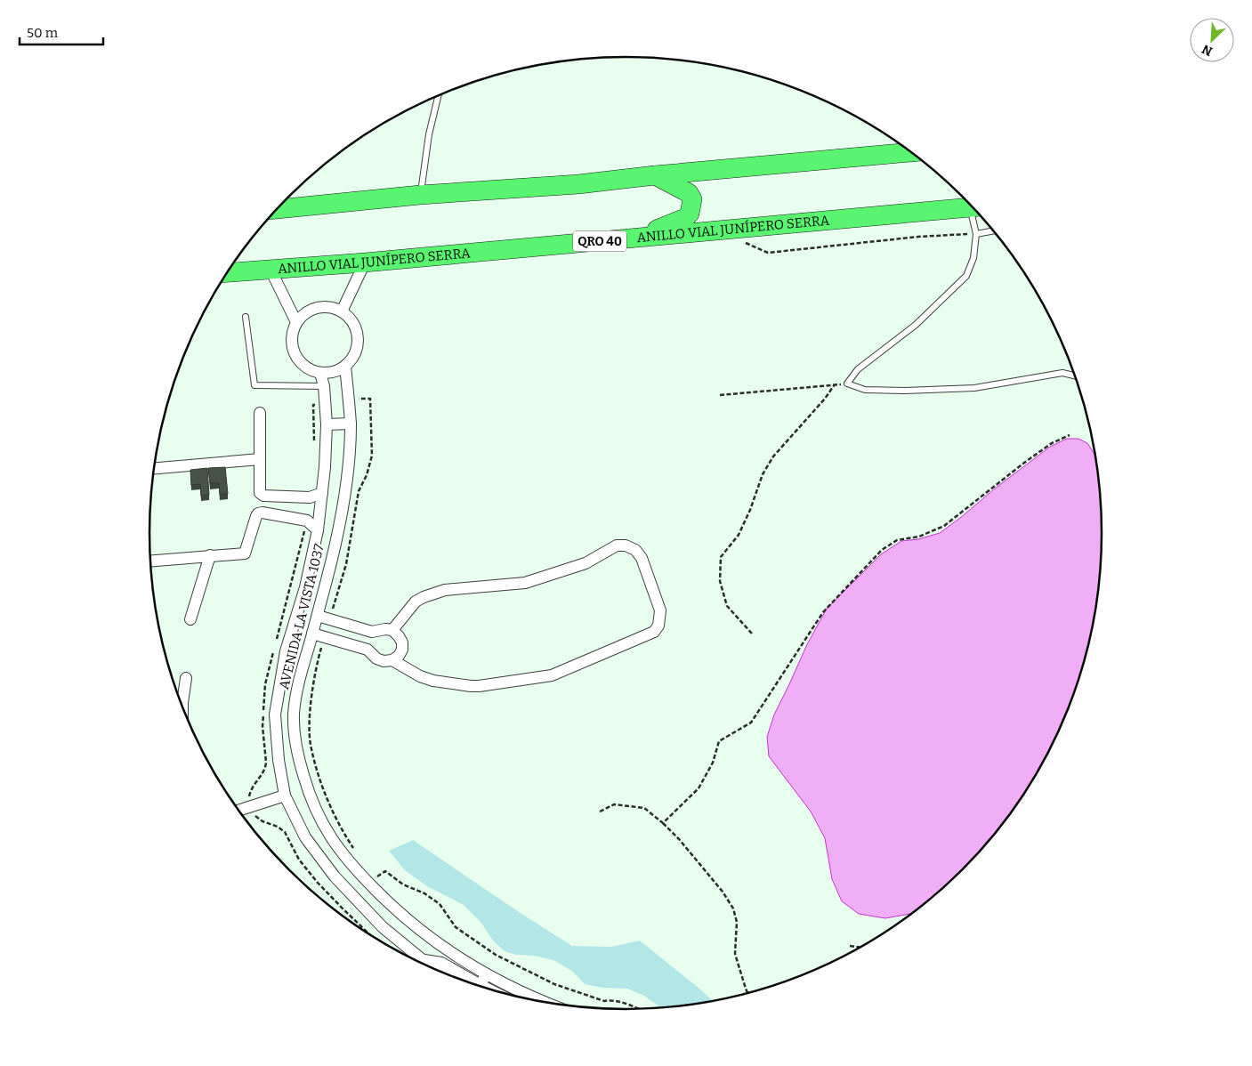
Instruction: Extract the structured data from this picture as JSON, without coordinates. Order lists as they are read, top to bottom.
{
  "streets": {
    "highway": ["ANILLO VIAL JUNÍPERO SERRA", "QRO 40"],
    "street": ["AVENIDA LA VISTA 1037"]
  },
  "scale_bar": "50 m",
  "north": "bottom left"
}
